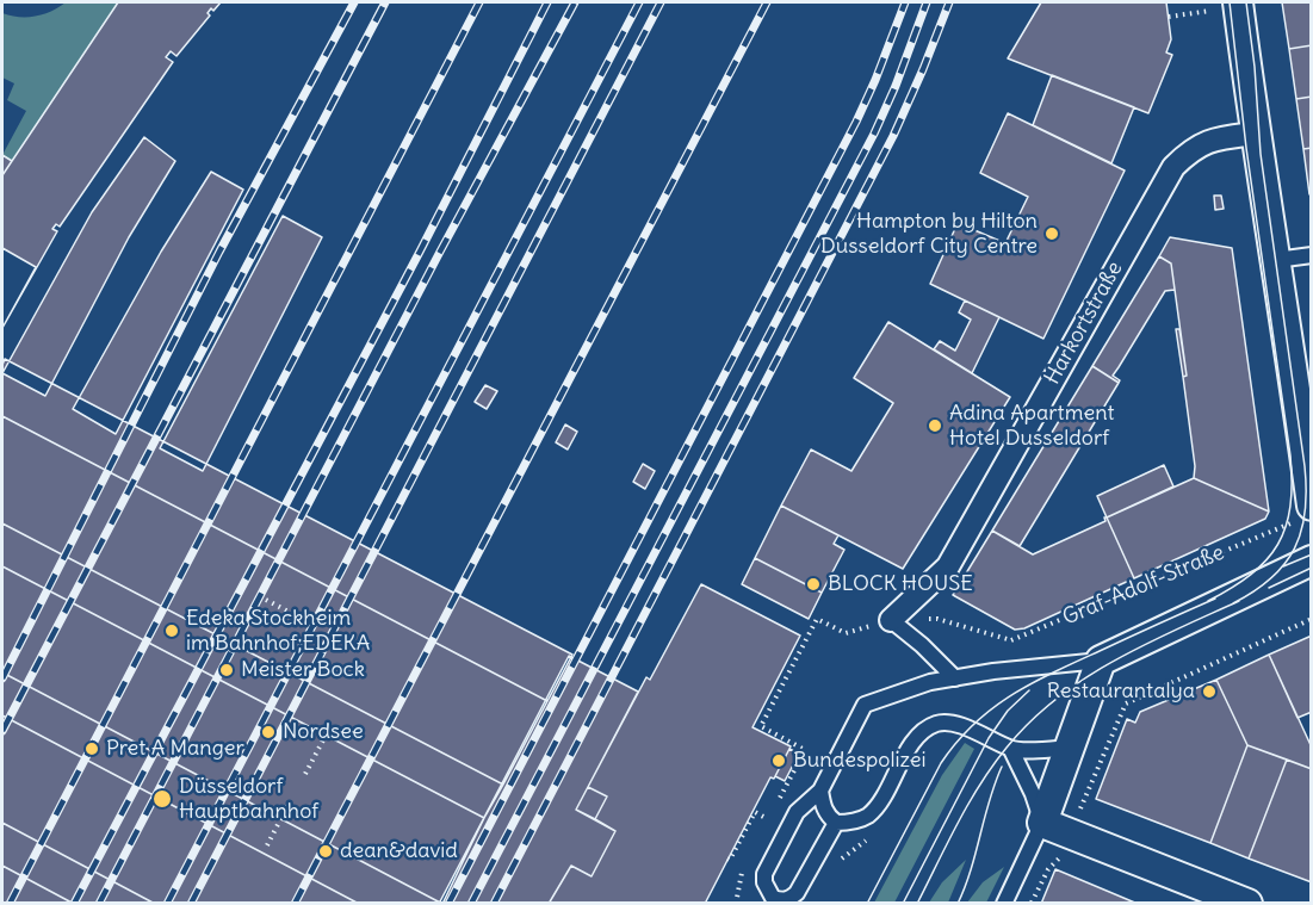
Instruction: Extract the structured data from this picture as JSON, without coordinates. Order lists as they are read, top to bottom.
{
  "streets": {
    "street": ["Harkortstraße"],
    "path": ["Graf-Adolf-Straße"]
  },
  "crossings": [
    ["Harkortstraße", "Graf-Adolf-Straße"]
  ],
  "places": [
    "Hampton by Hilton Dusseldorf City Centre",
    "Adina Apartment Hotel Dusseldorf",
    "BLOCK HOUSE",
    "Edeka Stockheim im Bahnhof;EDEKA",
    "Meister Bock",
    "Restaurantalya",
    "Nordsee",
    "Pret A Manger",
    "Bundespolizei",
    "Düsseldorf Hauptbahnhof",
    "dean&david"
  ]
}
